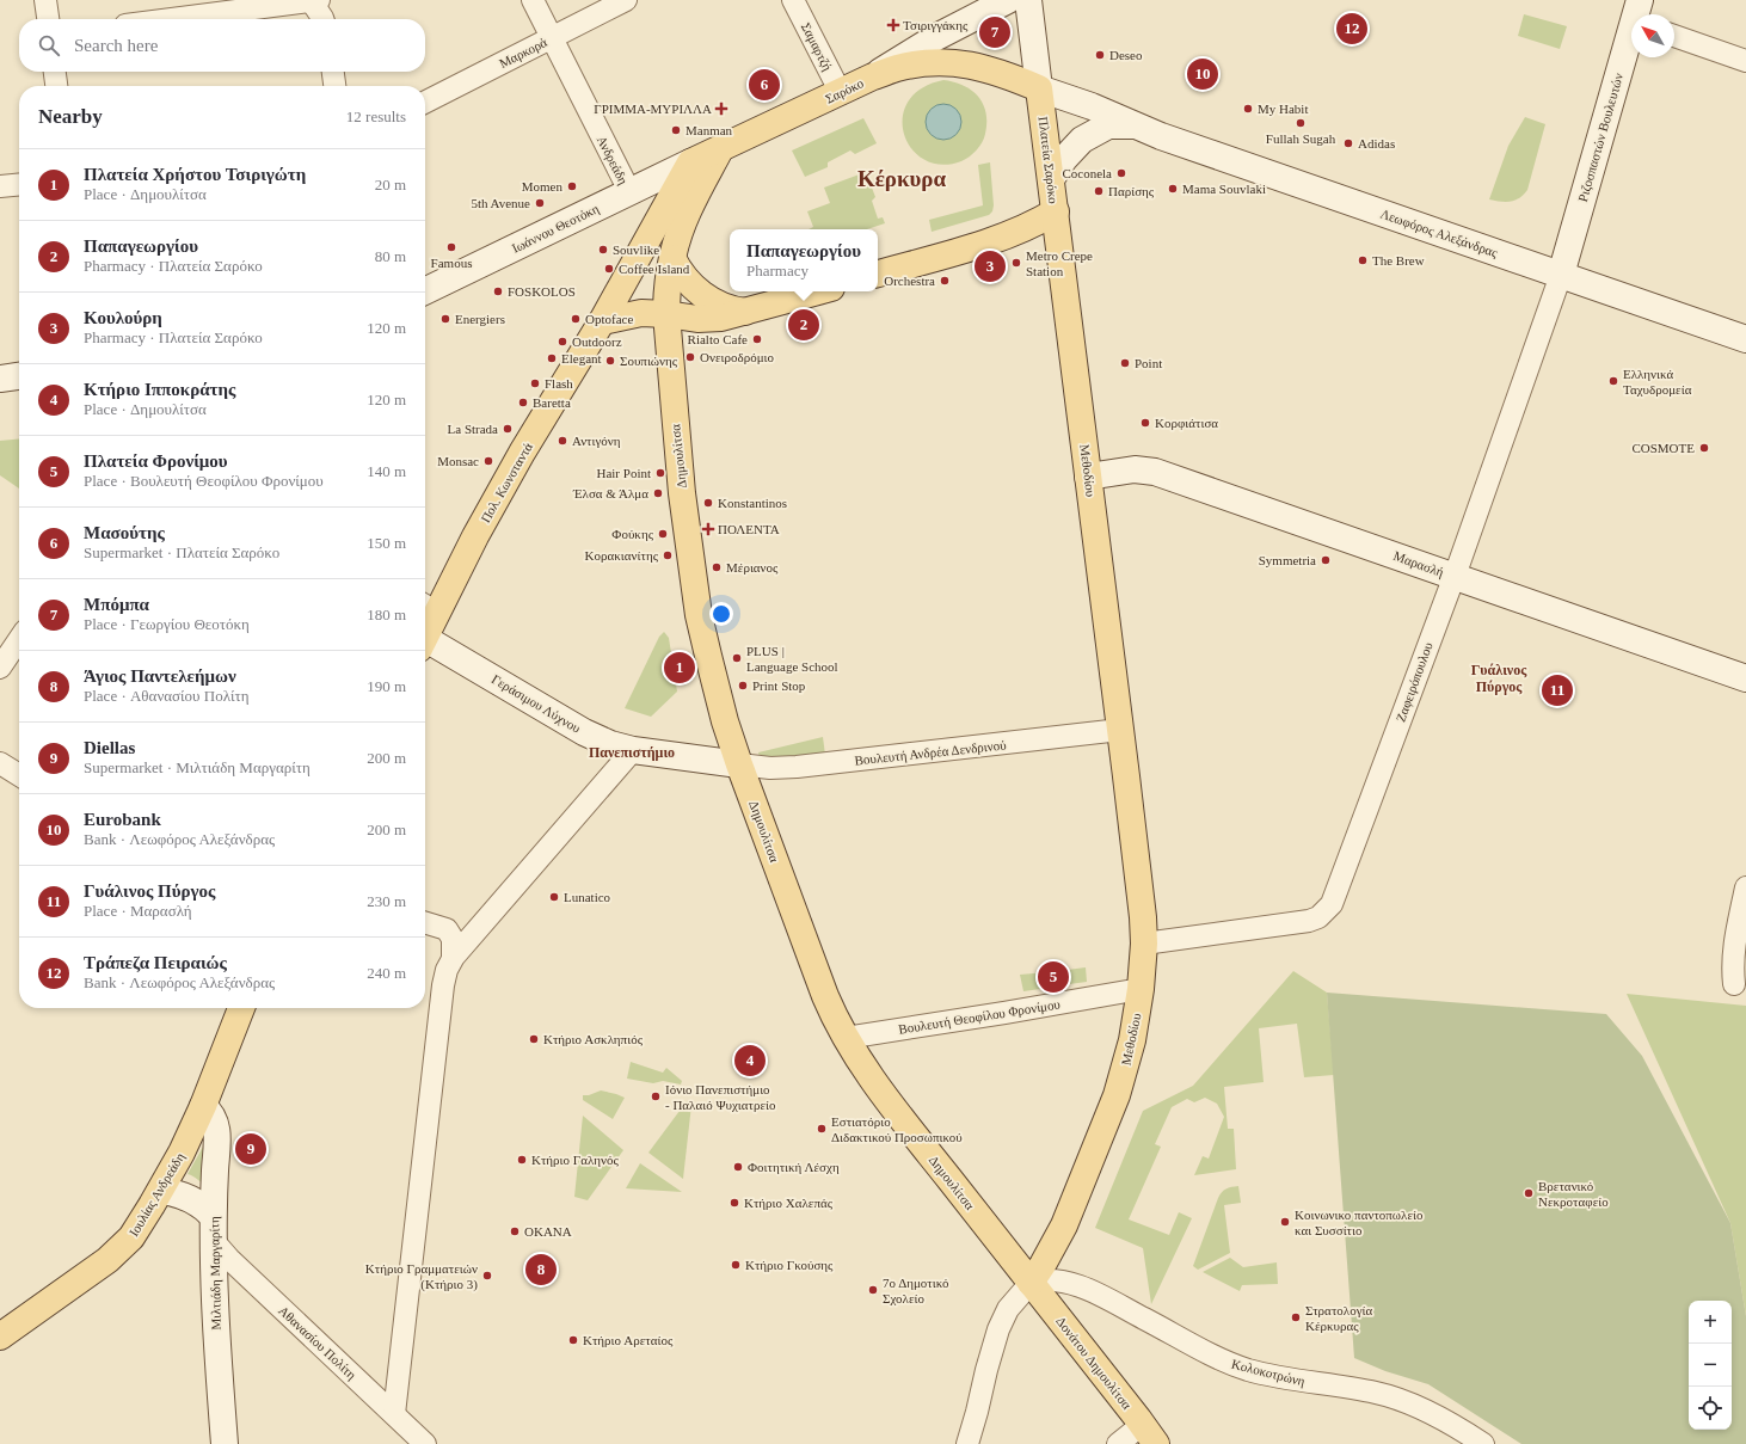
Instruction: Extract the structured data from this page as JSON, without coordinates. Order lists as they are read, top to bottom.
{
  "streets": {
    "main road": [
      "Σαρόκο",
      "Ριζοσπαστών Βουλευτών",
      "Πλατεία Σαρόκο",
      "Ιωάννου Θεοτόκη",
      "Λεωφόρος Αλεξάνδρας",
      "Δημουλίτσα",
      "Μεθοδίου",
      "Πολ. Κωνσταντά",
      "Μαρασλή",
      "Γεράσιμου Λύχνου",
      "Ιουλίας Ανδρεάδη",
      "Μιλτιάδη Μαργαρίτη",
      "Δονάτου Δημουλίτσα"
    ],
    "street": [
      "Σαμαρτζή",
      "Μαρκορά",
      "Ανδρεάδη",
      "Ζαφειρόπουλου",
      "Βουλευτή Ανδρέα Δενδρινού",
      "Βουλευτή Θεοφίλου Φρονίμου",
      "Αθανασίου Πολίτη",
      "Κολοκοτρώνη"
    ]
  },
  "crossings": [
    ["Σαμαρτζή", "Σαρόκο"],
    ["Μαρκορά", "Ανδρεάδη"],
    ["Ριζοσπαστών Βουλευτών", "Λεωφόρος Αλεξάνδρας"],
    ["Ριζοσπαστών Βουλευτών", "Ζαφειρόπουλου"],
    ["Ανδρεάδη", "Ιωάννου Θεοτόκη"],
    ["Πλατεία Σαρόκο", "Λεωφόρος Αλεξάνδρας"],
    ["Πλατεία Σαρόκο", "Μεθοδίου"],
    ["Ιωάννου Θεοτόκη", "Πολ. Κωνσταντά"],
    ["Λεωφόρος Αλεξάνδρας", "Ζαφειρόπουλου"],
    ["Δημουλίτσα", "Μεθοδίου"],
    ["Δημουλίτσα", "Γεράσιμου Λύχνου"],
    ["Δημουλίτσα", "Βουλευτή Ανδρέα Δενδρινού"],
    ["Δημουλίτσα", "Βουλευτή Θεοφίλου Φρονίμου"],
    ["Δημουλίτσα", "Δονάτου Δημουλίτσα"],
    ["Δημουλίτσα", "Κολοκοτρώνη"],
    ["Μεθοδίου", "Μαρασλή"],
    ["Μεθοδίου", "Ζαφειρόπουλου"],
    ["Μεθοδίου", "Βουλευτή Ανδρέα Δενδρινού"],
    ["Μεθοδίου", "Βουλευτή Θεοφίλου Φρονίμου"],
    ["Μεθοδίου", "Δονάτου Δημουλίτσα"],
    ["Μεθοδίου", "Κολοκοτρώνη"],
    ["Μαρασλή", "Ζαφειρόπουλου"],
    ["Γεράσιμου Λύχνου", "Βουλευτή Ανδρέα Δενδρινού"],
    ["Ιουλίας Ανδρεάδη", "Μιλτιάδη Μαργαρίτη"],
    ["Μιλτιάδη Μαργαρίτη", "Αθανασίου Πολίτη"],
    ["Δονάτου Δημουλίτσα", "Κολοκοτρώνη"]
  ],
  "districts": ["Κέρκυρα", "Γυάλινος Πύργος", "Πανεπιστήμιο"],
  "places": {
    "health": ["Τσιριγγάκης", "ΓΡΙΜΜΑ-ΜΥΡΙΛΛΑ", "ΠΟΛΕΝΤΑ"],
    "other": [
      "Deseo",
      "My Habit",
      "Fullah Sugah",
      "Manman",
      "Adidas",
      "Coconela",
      "Momen",
      "Mama Souvlaki",
      "Παρίσης",
      "5th Avenue",
      "Famous",
      "Souvlike",
      "The Brew",
      "Metro Crepe Station",
      "Coffee Island",
      "Orchestra",
      "FOSKOLOS",
      "Energiers",
      "Optoface",
      "Rialto Cafe",
      "Outdoorz",
      "Ονειροδρόμιο",
      "Elegant",
      "Σουπιώνης",
      "Point",
      "Ελληνικά Ταχυδρομεία",
      "Flash",
      "Baretta",
      "Κορφιάτισα",
      "La Strada",
      "Αντιγόνη",
      "COSMOTE",
      "Monsac",
      "Hair Point",
      "Έλσα & Άλμα",
      "Konstantinos",
      "Φούκης",
      "Κορακιανίτης",
      "Symmetria",
      "Μέριανος",
      "PLUS | Language School",
      "Print Stop",
      "Lunatico",
      "Κτήριο Ασκληπιός",
      "Ιόνιο Πανεπιστήμιο - Παλαιό Ψυχιατρείο",
      "Εστιατόριο Διδακτικού Προσωπικού",
      "Κτήριο Γαληνός",
      "Φοιτητική Λέσχη",
      "Βρετανικό Νεκροταφείο",
      "Κτήριο Χαλεπάς",
      "Κοινωνικο παντοπωλείο και Συσσίτιο",
      "ΟΚΑΝΑ",
      "Κτήριο Γκούσης",
      "Κτήριο Γραμματειών (Κτήριο 3)",
      "7ο Δημοτικό Σχολείο",
      "Στρατολογία Κέρκυρας",
      "Κτήριο Αρεταίος"
    ]
  },
  "north": "top left",
  "page": {
    "pins": [
      "12",
      "7",
      "10",
      "6",
      "3",
      "2",
      "1",
      "11",
      "5",
      "4",
      "9",
      "8"
    ],
    "search": "Search here",
    "heading": ["Nearby", "12 results"],
    "list": [
      {
        "mark": "1",
        "name": "Πλατεία Χρήστου Τσιριγώτη",
        "note": "Place · Δημουλίτσα",
        "value": "20 m"
      },
      {
        "mark": "2",
        "name": "Παπαγεωργίου",
        "note": "Pharmacy · Πλατεία Σαρόκο",
        "value": "80 m"
      },
      {
        "mark": "3",
        "name": "Κουλούρη",
        "note": "Pharmacy · Πλατεία Σαρόκο",
        "value": "120 m"
      },
      {
        "mark": "4",
        "name": "Κτήριο Ιπποκράτης",
        "note": "Place · Δημουλίτσα",
        "value": "120 m"
      },
      {
        "mark": "5",
        "name": "Πλατεία Φρονίμου",
        "note": "Place · Βουλευτή Θεοφίλου Φρονίμου",
        "value": "140 m"
      },
      {
        "mark": "6",
        "name": "Μασούτης",
        "note": "Supermarket · Πλατεία Σαρόκο",
        "value": "150 m"
      },
      {
        "mark": "7",
        "name": "Μπόμπα",
        "note": "Place · Γεωργίου Θεοτόκη",
        "value": "180 m"
      },
      {
        "mark": "8",
        "name": "Άγιος Παντελεήμων",
        "note": "Place · Αθανασίου Πολίτη",
        "value": "190 m"
      },
      {
        "mark": "9",
        "name": "Diellas",
        "note": "Supermarket · Μιλτιάδη Μαργαρίτη",
        "value": "200 m"
      },
      {
        "mark": "10",
        "name": "Eurobank",
        "note": "Bank · Λεωφόρος Αλεξάνδρας",
        "value": "200 m"
      },
      {
        "mark": "11",
        "name": "Γυάλινος Πύργος",
        "note": "Place · Μαρασλή",
        "value": "230 m"
      },
      {
        "mark": "12",
        "name": "Τράπεζα Πειραιώς",
        "note": "Bank · Λεωφόρος Αλεξάνδρας",
        "value": "240 m"
      }
    ],
    "popup": ["Παπαγεωργίου", "Pharmacy"],
    "map_buttons": ["+", "−"]
  }
}
